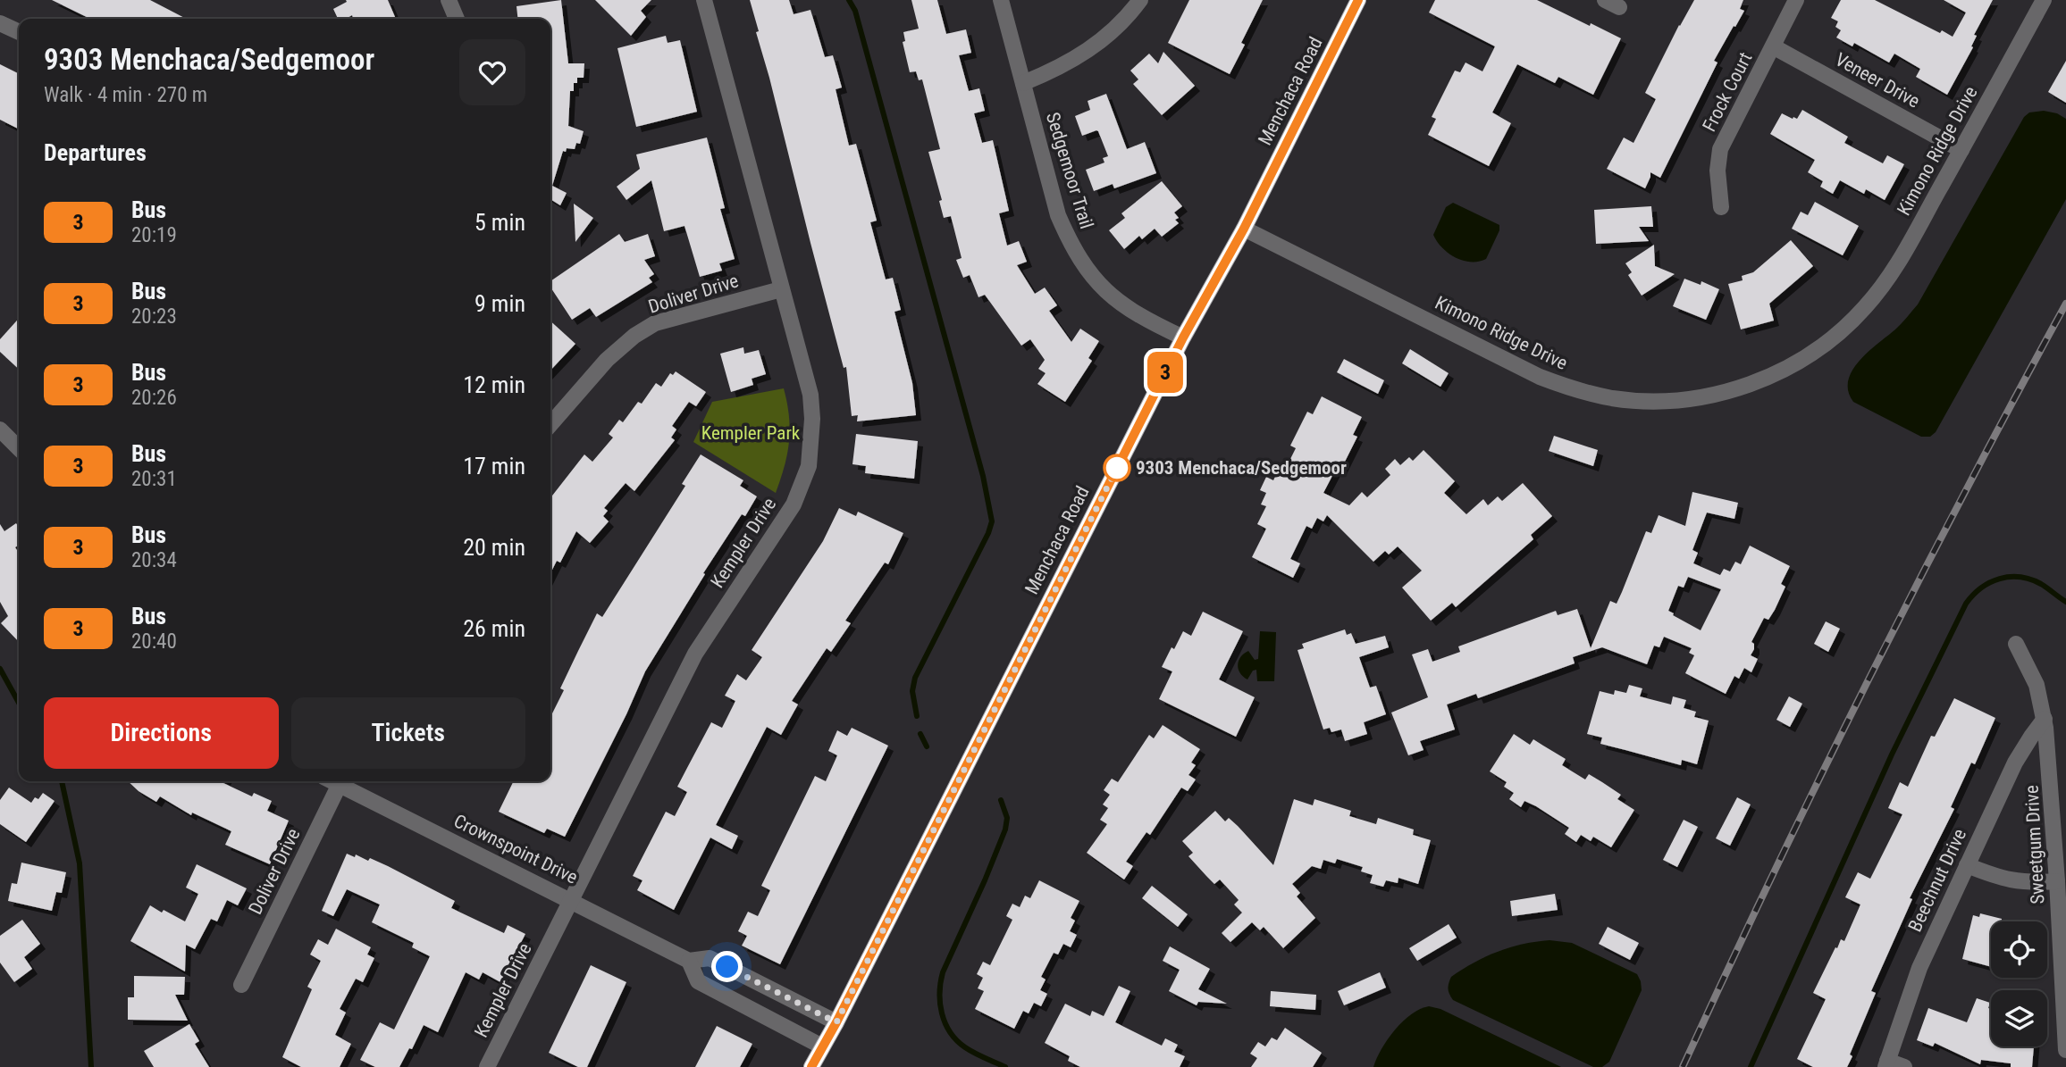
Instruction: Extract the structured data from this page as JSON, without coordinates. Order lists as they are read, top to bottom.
{
  "streets": {
    "main road": ["Menchaca Road"],
    "street": [
      "Veneer Drive",
      "Frock Court",
      "Kimono Ridge Drive",
      "Sedgemoor Trail",
      "Doliver Drive",
      "Kempler Drive",
      "Sweetgum Drive",
      "Crownspoint Drive",
      "Beechnut Drive"
    ]
  },
  "crossings": [
    ["Veneer Drive", "Frock Court"],
    ["Veneer Drive", "Kimono Ridge Drive"],
    ["Menchaca Road", "Kimono Ridge Drive"],
    ["Menchaca Road", "Sedgemoor Trail"],
    ["Menchaca Road", "Crownspoint Drive"],
    ["Doliver Drive", "Kempler Drive"],
    ["Kempler Drive", "Crownspoint Drive"],
    ["Sweetgum Drive", "Beechnut Drive"]
  ],
  "parks": ["Kempler Park"],
  "places": ["9303 Menchaca/Sedgemoor"],
  "lines": ["bus line 3"],
  "page": {
    "on_map": "3",
    "heading": [
      ["9303 Menchaca/Sedgemoor", "Walk · 4 min · 270 m"],
      "Departures"
    ],
    "list": [
      {
        "mark": "3",
        "name": "Bus",
        "note": "20:19",
        "value": "5 min"
      },
      {
        "mark": "3",
        "name": "Bus",
        "note": "20:23",
        "value": "9 min"
      },
      {
        "mark": "3",
        "name": "Bus",
        "note": "20:26",
        "value": "12 min"
      },
      {
        "mark": "3",
        "name": "Bus",
        "note": "20:31",
        "value": "17 min"
      },
      {
        "mark": "3",
        "name": "Bus",
        "note": "20:34",
        "value": "20 min"
      },
      {
        "mark": "3",
        "name": "Bus",
        "note": "20:40",
        "value": "26 min"
      }
    ],
    "buttons": ["Directions", "Tickets"]
  }
}
